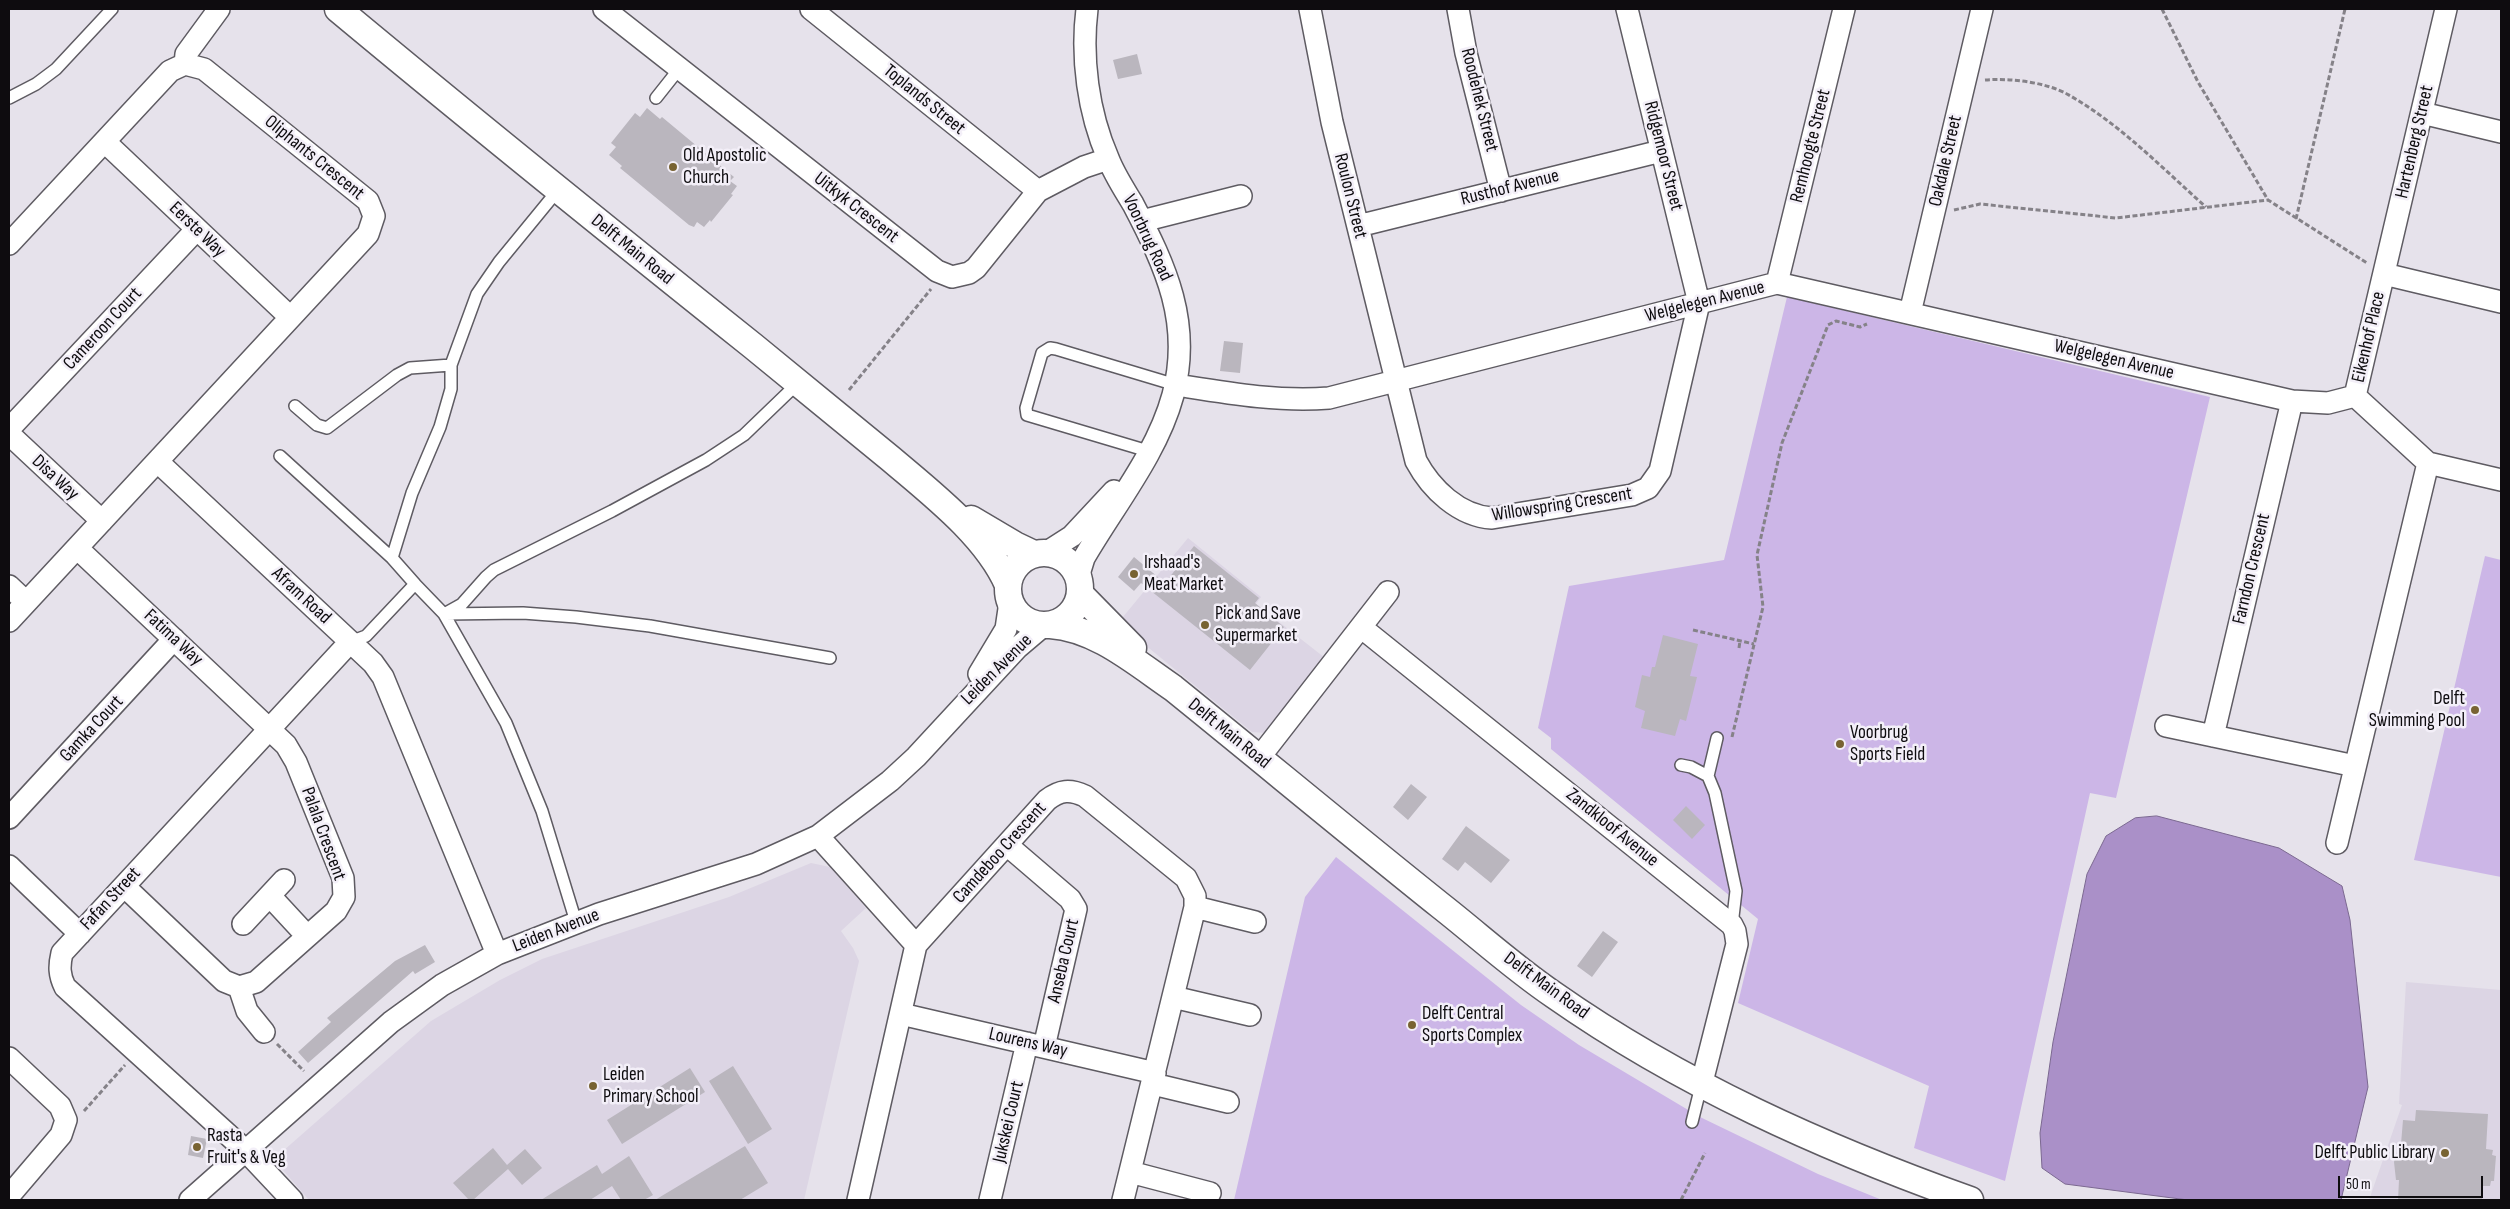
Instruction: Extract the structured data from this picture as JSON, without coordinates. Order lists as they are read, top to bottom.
{
  "streets": {
    "street": [
      "Toplands Street",
      "Roodehek Street",
      "Hartenberg Street",
      "Remhoogte Street",
      "Ridgemoor Street",
      "Oliphants Crescent",
      "Oakdale Street",
      "Rusthof Avenue",
      "Roulon Street",
      "Uitkyk Crescent",
      "Eerste Way",
      "Voorbrug Road",
      "Delft Main Road",
      "Welgelegen Avenue",
      "Cameroon Court",
      "Eikenhof Place",
      "Disa Way",
      "Willowspring Crescent",
      "Farndon Crescent",
      "Afram Road",
      "Fatima Way",
      "Leiden Avenue",
      "Gamka Court",
      "Zandkloof Avenue",
      "Palala Crescent",
      "Camdeboo Crescent",
      "Fafan Street",
      "Anseba Court",
      "Lourens Way",
      "Jukskei Court"
    ]
  },
  "crossings": [
    ["Toplands Street", "Uitkyk Crescent"],
    ["Roodehek Street", "Rusthof Avenue"],
    ["Hartenberg Street", "Eikenhof Place"],
    ["Remhoogte Street", "Welgelegen Avenue"],
    ["Ridgemoor Street", "Rusthof Avenue"],
    ["Ridgemoor Street", "Welgelegen Avenue"],
    ["Ridgemoor Street", "Willowspring Crescent"],
    ["Oliphants Crescent", "Eerste Way"],
    ["Oliphants Crescent", "Afram Road"],
    ["Oakdale Street", "Welgelegen Avenue"],
    ["Rusthof Avenue", "Roulon Street"],
    ["Roulon Street", "Welgelegen Avenue"],
    ["Roulon Street", "Willowspring Crescent"],
    ["Uitkyk Crescent", "Voorbrug Road"],
    ["Eerste Way", "Cameroon Court"],
    ["Voorbrug Road", "Delft Main Road"],
    ["Voorbrug Road", "Welgelegen Avenue"],
    ["Voorbrug Road", "Leiden Avenue"],
    ["Delft Main Road", "Leiden Avenue"],
    ["Welgelegen Avenue", "Eikenhof Place"],
    ["Welgelegen Avenue", "Willowspring Crescent"],
    ["Welgelegen Avenue", "Farndon Crescent"],
    ["Eikenhof Place", "Farndon Crescent"],
    ["Afram Road", "Leiden Avenue"],
    ["Afram Road", "Fafan Street"],
    ["Fatima Way", "Gamka Court"],
    ["Fatima Way", "Palala Crescent"],
    ["Fatima Way", "Fafan Street"],
    ["Leiden Avenue", "Fafan Street"],
    ["Palala Crescent", "Fafan Street"],
    ["Camdeboo Crescent", "Anseba Court"],
    ["Camdeboo Crescent", "Lourens Way"],
    ["Anseba Court", "Lourens Way"],
    ["Anseba Court", "Jukskei Court"],
    ["Lourens Way", "Jukskei Court"]
  ],
  "places": [
    "Old Apostolic Church",
    "Irshaad's Meat Market",
    "Pick and Save Supermarket",
    "Delft Swimming Pool",
    "Voorbrug Sports Field",
    "Delft Central Sports Complex",
    "Leiden Primary School",
    "Rasta Fruit's & Veg",
    "Delft Public Library"
  ],
  "scale_bar": "50 m"
}
